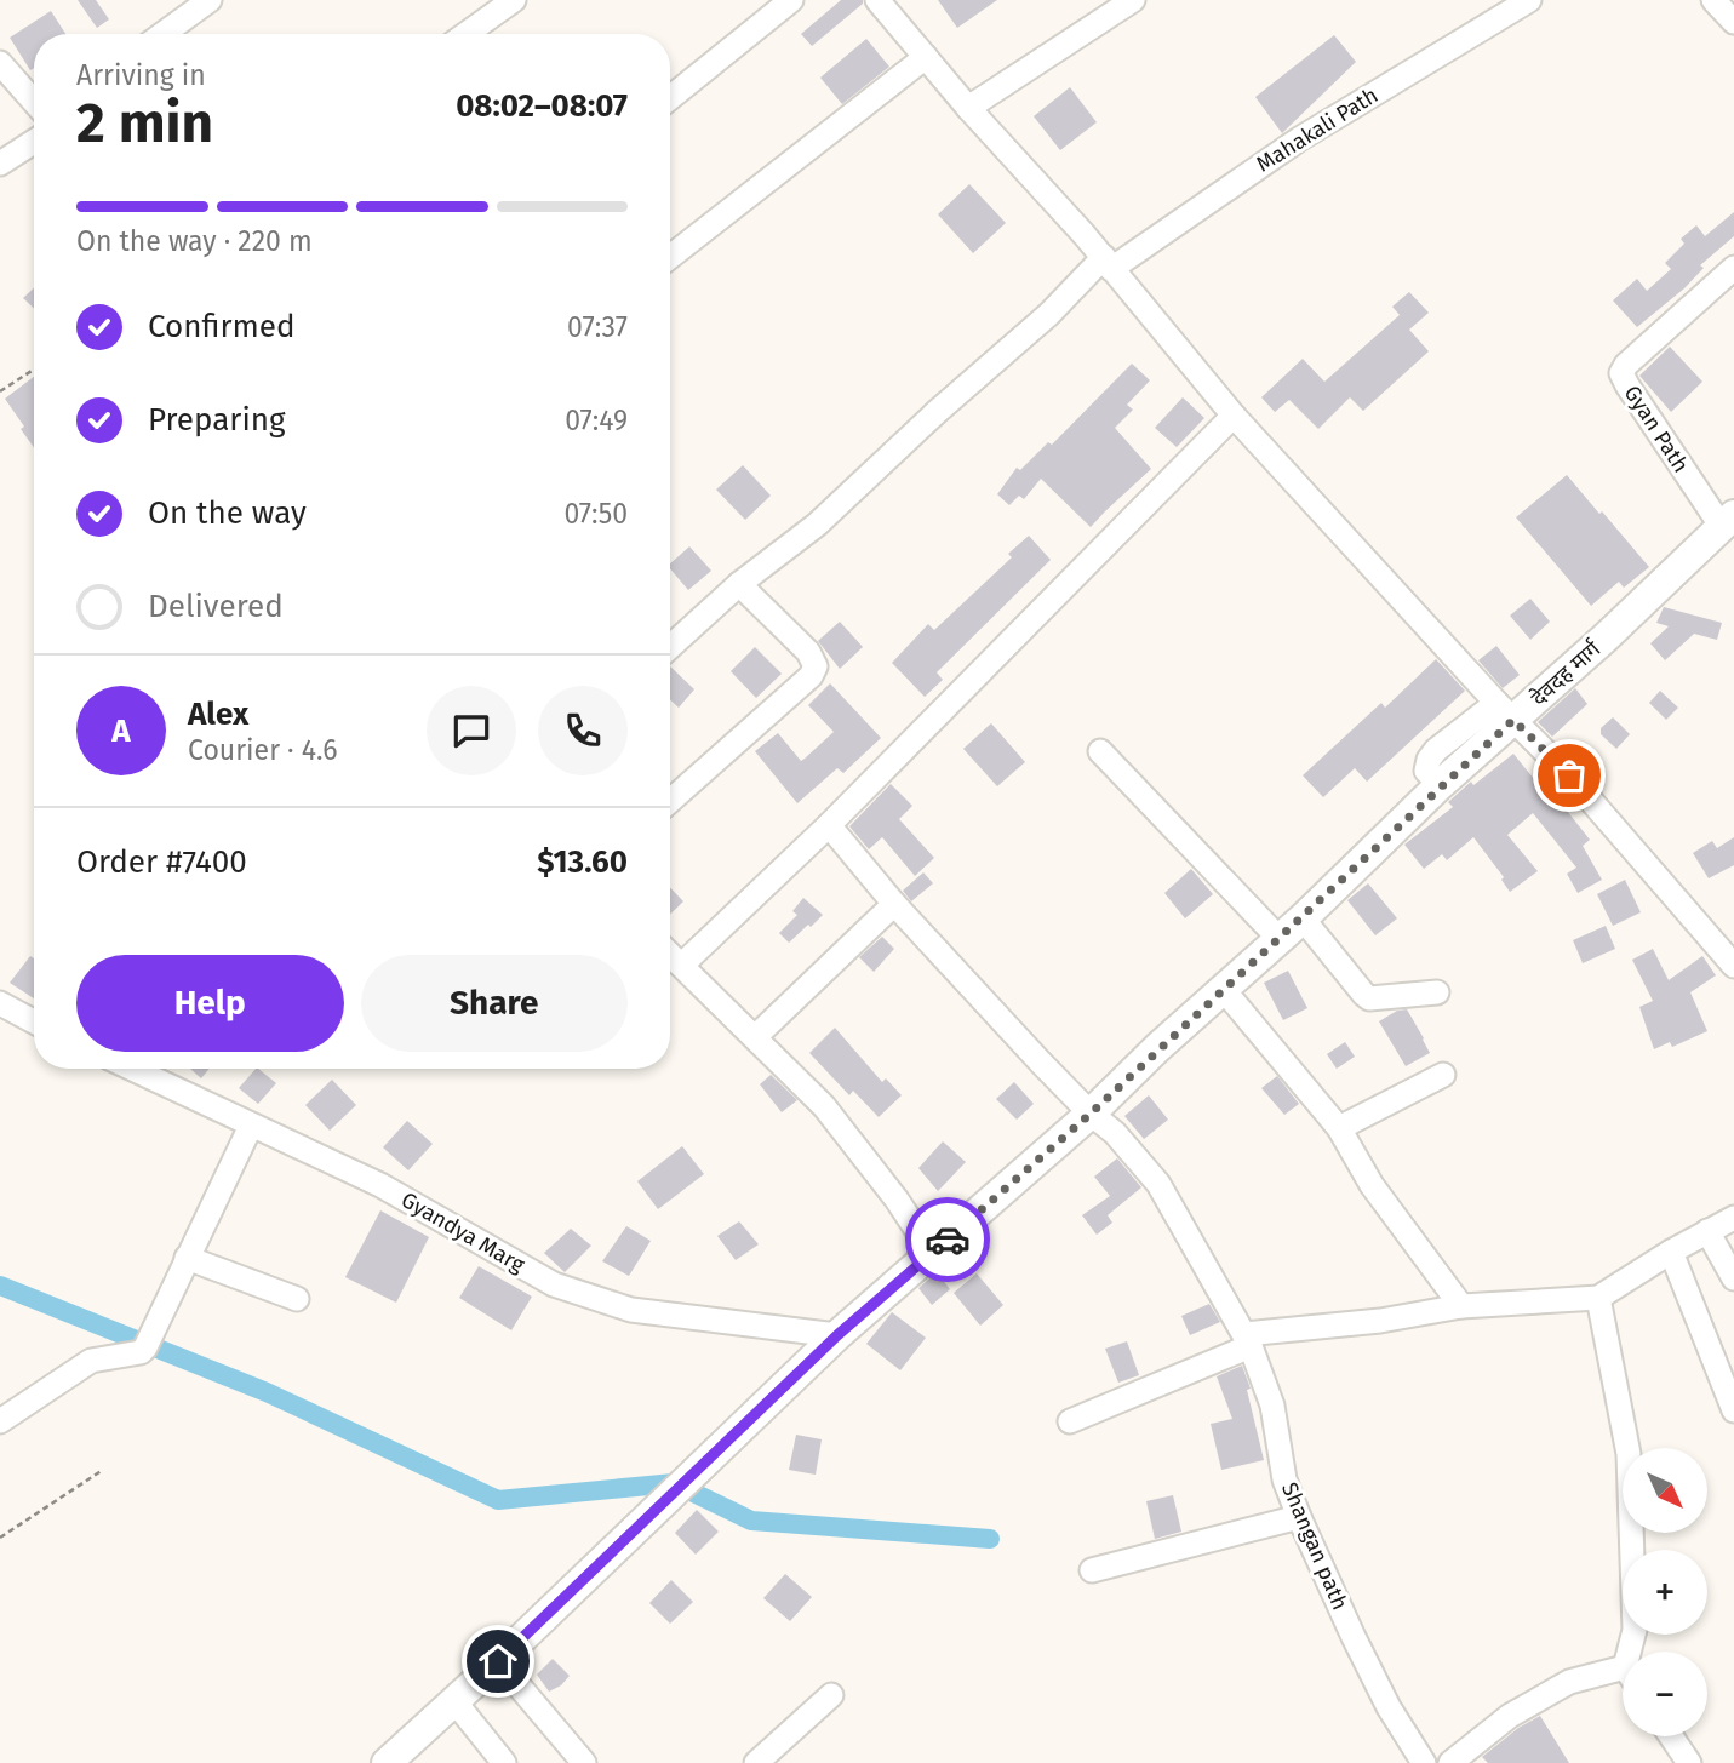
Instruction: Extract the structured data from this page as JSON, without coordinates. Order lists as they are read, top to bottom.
{
  "streets": {
    "main road": ["देवदह मार्ग"],
    "street": [
      "Mahakali Path",
      "Gyan Path",
      "Gyandya Marg",
      "Shangan path"
    ]
  },
  "crossings": [
    ["Gyan Path", "देवदह मार्ग"],
    ["देवदह मार्ग", "Gyandya Marg"],
    ["देवदह मार्ग", "Shangan path"]
  ],
  "north": "bottom right",
  "page": {
    "heading": ["2 min", "Arriving in", "08:02–08:07"],
    "panel": [
      "Alex",
      "Courier · 4.6",
      "Order #7400",
      "$13.60"
    ],
    "bar": "On the way · 220 m",
    "list": [
      ["Confirmed", "07:37"],
      ["Preparing", "07:49"],
      ["On the way", "07:50"],
      "Delivered"
    ],
    "round": "A",
    "buttons": ["Help", "Share"],
    "map_buttons": ["+", "−"]
  }
}
